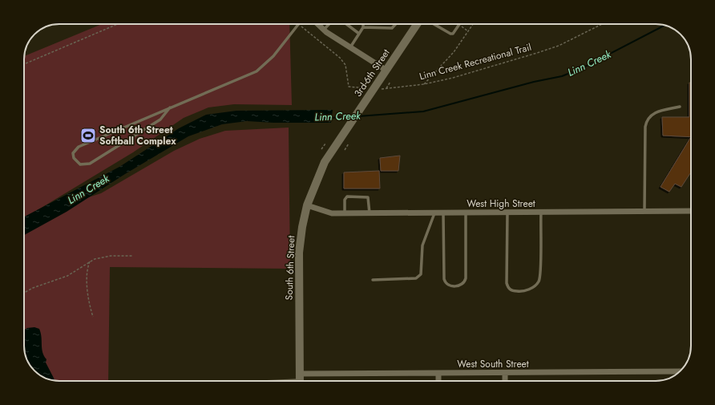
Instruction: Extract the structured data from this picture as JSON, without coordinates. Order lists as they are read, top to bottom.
{
  "streets": {
    "main road": ["3rd-6th Street", "South 6th Street"],
    "street": ["West High Street", "West South Street"],
    "path": ["Linn Creek Recreational Trail"]
  },
  "crossings": [
    ["Linn Creek Recreational Trail", "3rd-6th Street"],
    ["3rd-6th Street", "South 6th Street"],
    ["West High Street", "South 6th Street"],
    ["South 6th Street", "West South Street"]
  ],
  "water": ["Linn Creek"],
  "places": {
    "sports": ["South 6th Street Softball Complex"]
  }
}
